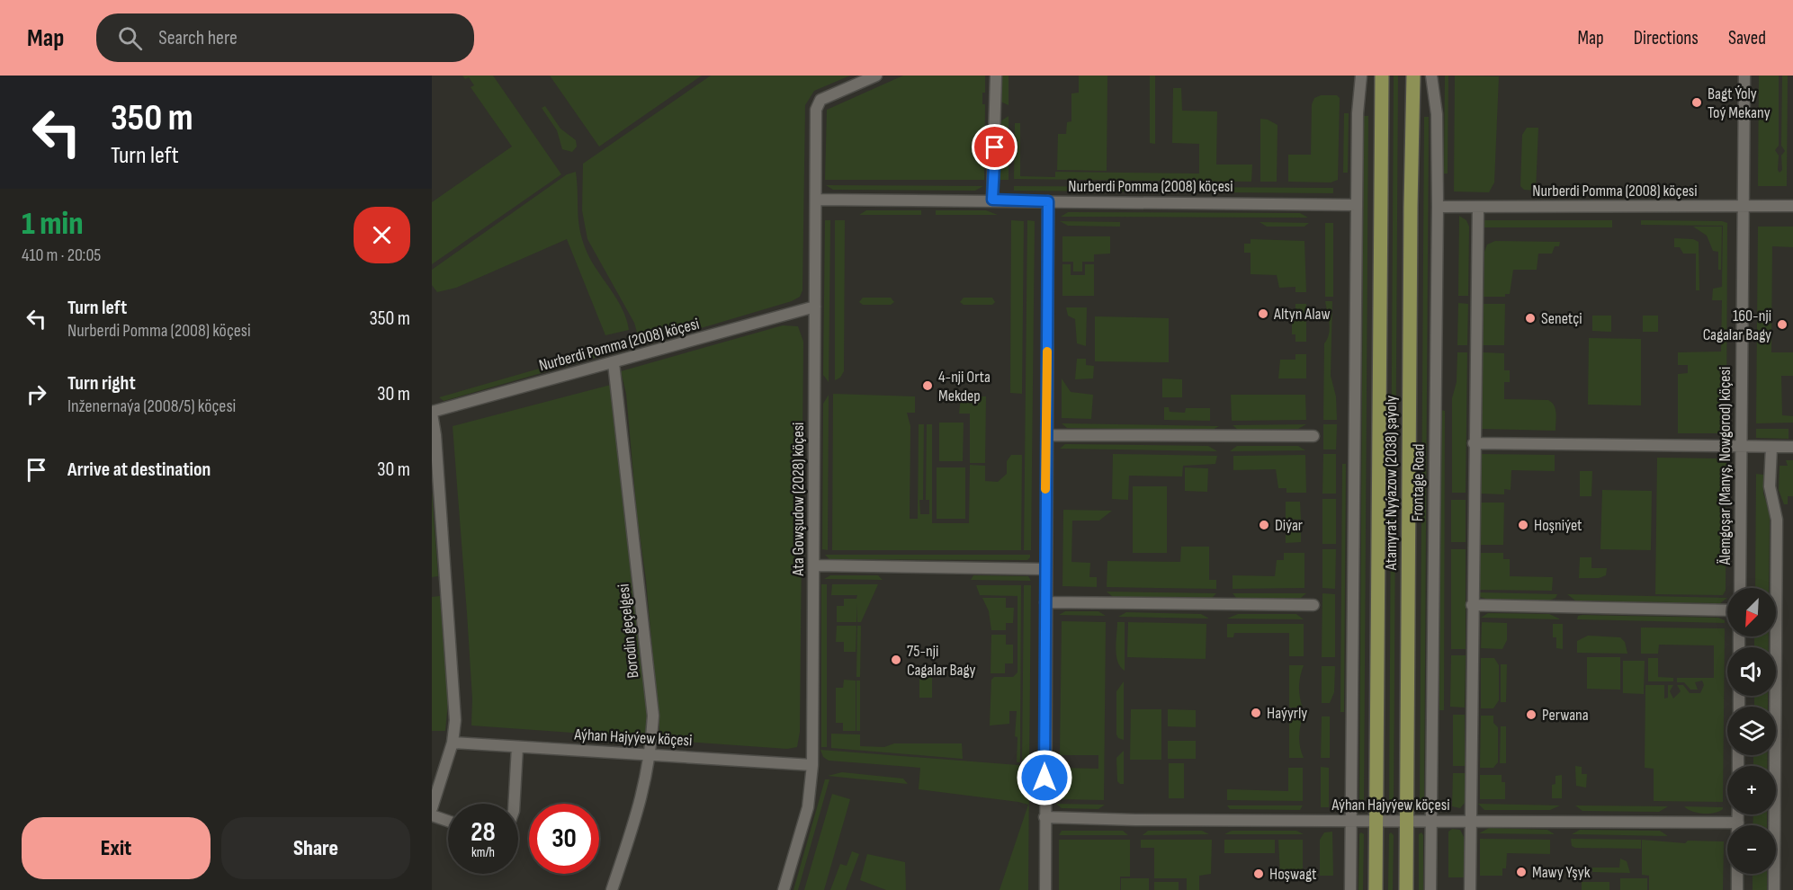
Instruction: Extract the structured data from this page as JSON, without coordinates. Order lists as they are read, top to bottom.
{
  "streets": {
    "main road": ["Atamyrat Nyýazow (2038) şaýoly"],
    "street": [
      "Nurberdi Pomma (2008) köçesi",
      "Älemgoşar (Manyş, Nowgorod) köçesi",
      "Frontage Road",
      "Ata Gowşudow (2028) köçesi",
      "Borodin geçelgesi",
      "Aýhan Hajyýew köçesi"
    ]
  },
  "crossings": [
    ["Nurberdi Pomma (2008) köçesi", "Älemgoşar (Manyş, Nowgorod) köçesi"],
    ["Nurberdi Pomma (2008) köçesi", "Frontage Road"],
    ["Nurberdi Pomma (2008) köçesi", "Ata Gowşudow (2028) köçesi"],
    ["Nurberdi Pomma (2008) köçesi", "Borodin geçelgesi"],
    ["Atamyrat Nyýazow (2038) şaýoly", "Aýhan Hajyýew köçesi"],
    ["Frontage Road", "Aýhan Hajyýew köçesi"],
    ["Ata Gowşudow (2028) köçesi", "Aýhan Hajyýew köçesi"],
    ["Borodin geçelgesi", "Aýhan Hajyýew köçesi"]
  ],
  "places": [
    "Bagt Ýoly Toý Mekany",
    "Altyn Alaw",
    "Senetçi",
    "160-nji Cagalar Bagy",
    "4-nji Orta Mekdep",
    "Diýar",
    "Hoşniýet",
    "75-nji Cagalar Bagy",
    "Haýyrly",
    "Perwana",
    "Mawy Yşyk",
    "Hoşwagt"
  ],
  "north": "bottom left",
  "page": {
    "header": "Map",
    "search": "Search here",
    "nav": ["Map", "Directions", "Saved"],
    "turn": ["350 m", "Turn left"],
    "heading": ["1 min", "410 m · 20:05"],
    "list": [
      {
        "name": "Turn left",
        "note": "Nurberdi Pomma (2008) köçesi",
        "value": "350 m"
      },
      {
        "name": "Turn right",
        "note": "Inženernaýa (2008/5) köçesi",
        "value": "30 m"
      },
      {
        "name": "Arrive at destination",
        "value": "30 m"
      }
    ],
    "map_buttons": ["+", "−"],
    "speed": "28 km/h",
    "limit": "30",
    "buttons": ["Exit", "Share"]
  }
}
